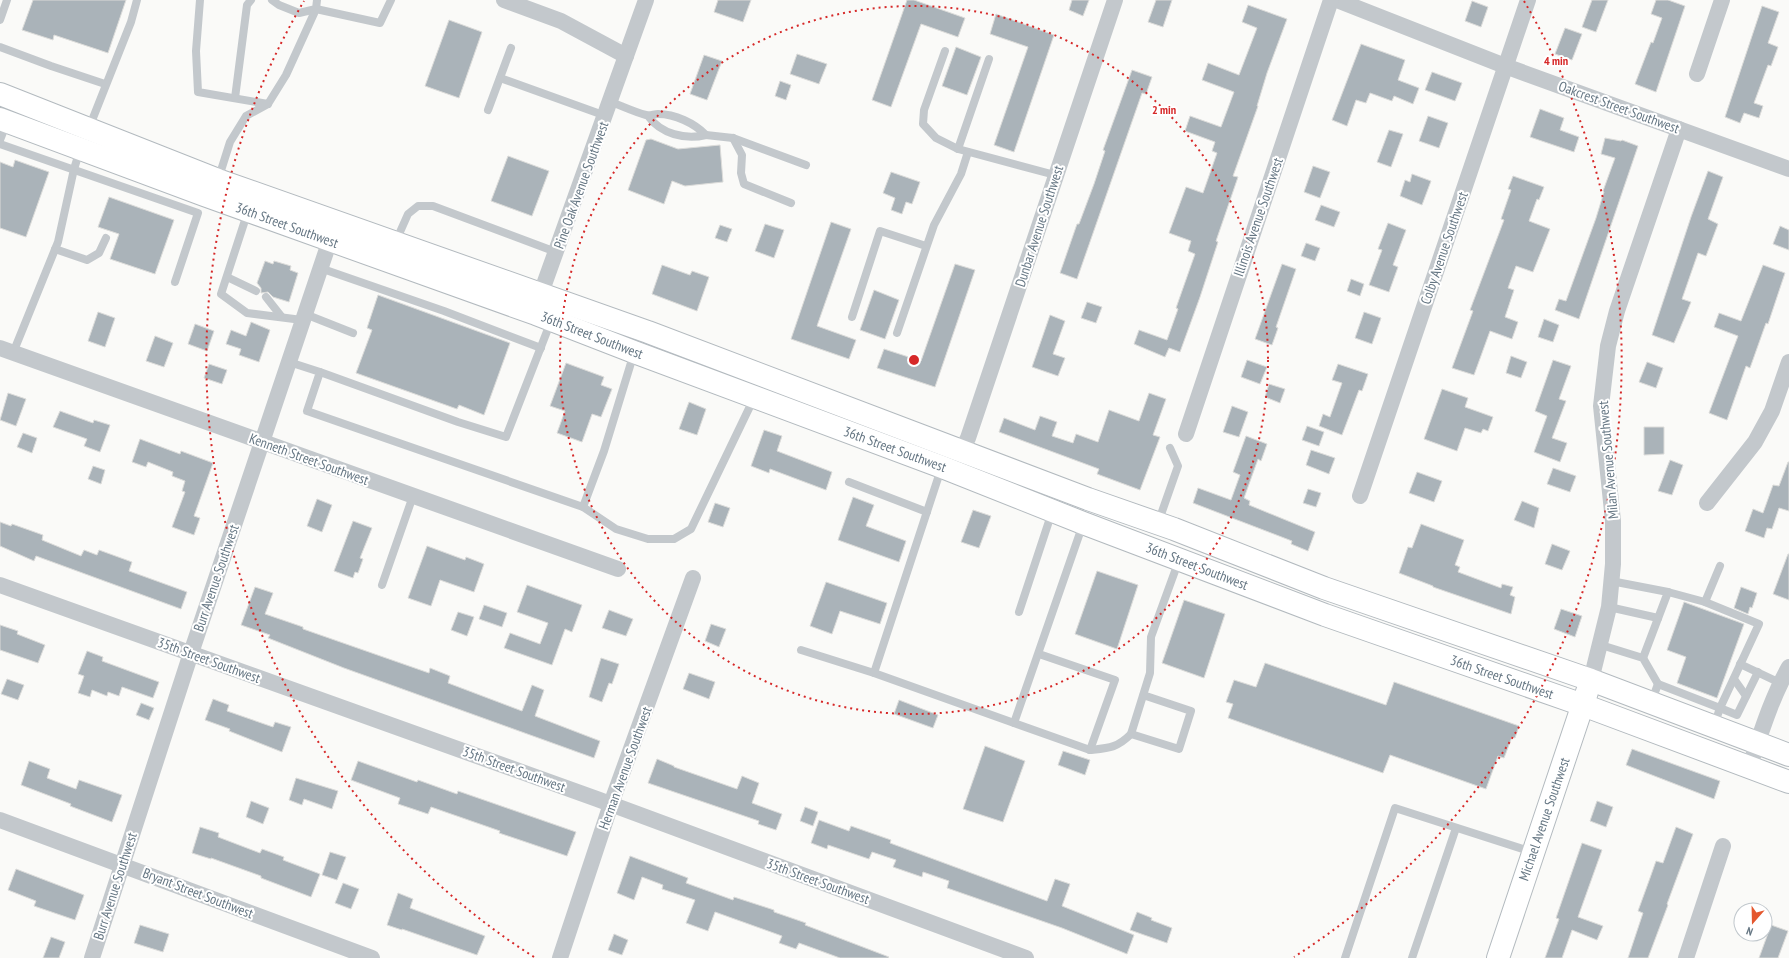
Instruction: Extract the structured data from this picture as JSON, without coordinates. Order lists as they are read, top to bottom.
{
  "streets": {
    "street": [
      "Oakcrest Street Southwest",
      "Pine Oak Avenue Southwest",
      "Illinois Avenue Southwest",
      "36th Street Southwest",
      "Dunbar Avenue Southwest",
      "Colby Avenue Southwest",
      "Kenneth Street Southwest",
      "Milan Avenue Southwest",
      "Burr Avenue Southwest",
      "35th Street Southwest",
      "Herman Avenue Southwest",
      "Michael Avenue Southwest",
      "Bryant Street Southwest"
    ]
  },
  "crossings": [
    ["Oakcrest Street Southwest", "Colby Avenue Southwest"],
    ["Oakcrest Street Southwest", "Milan Avenue Southwest"],
    ["Pine Oak Avenue Southwest", "36th Street Southwest"],
    ["36th Street Southwest", "Dunbar Avenue Southwest"],
    ["36th Street Southwest", "Milan Avenue Southwest"],
    ["36th Street Southwest", "Burr Avenue Southwest"],
    ["36th Street Southwest", "Michael Avenue Southwest"],
    ["Kenneth Street Southwest", "Burr Avenue Southwest"],
    ["Milan Avenue Southwest", "Michael Avenue Southwest"],
    ["Burr Avenue Southwest", "35th Street Southwest"],
    ["Burr Avenue Southwest", "Bryant Street Southwest"],
    ["35th Street Southwest", "Herman Avenue Southwest"]
  ],
  "north": "bottom",
  "rings": ["4 min", "2 min"]
}
